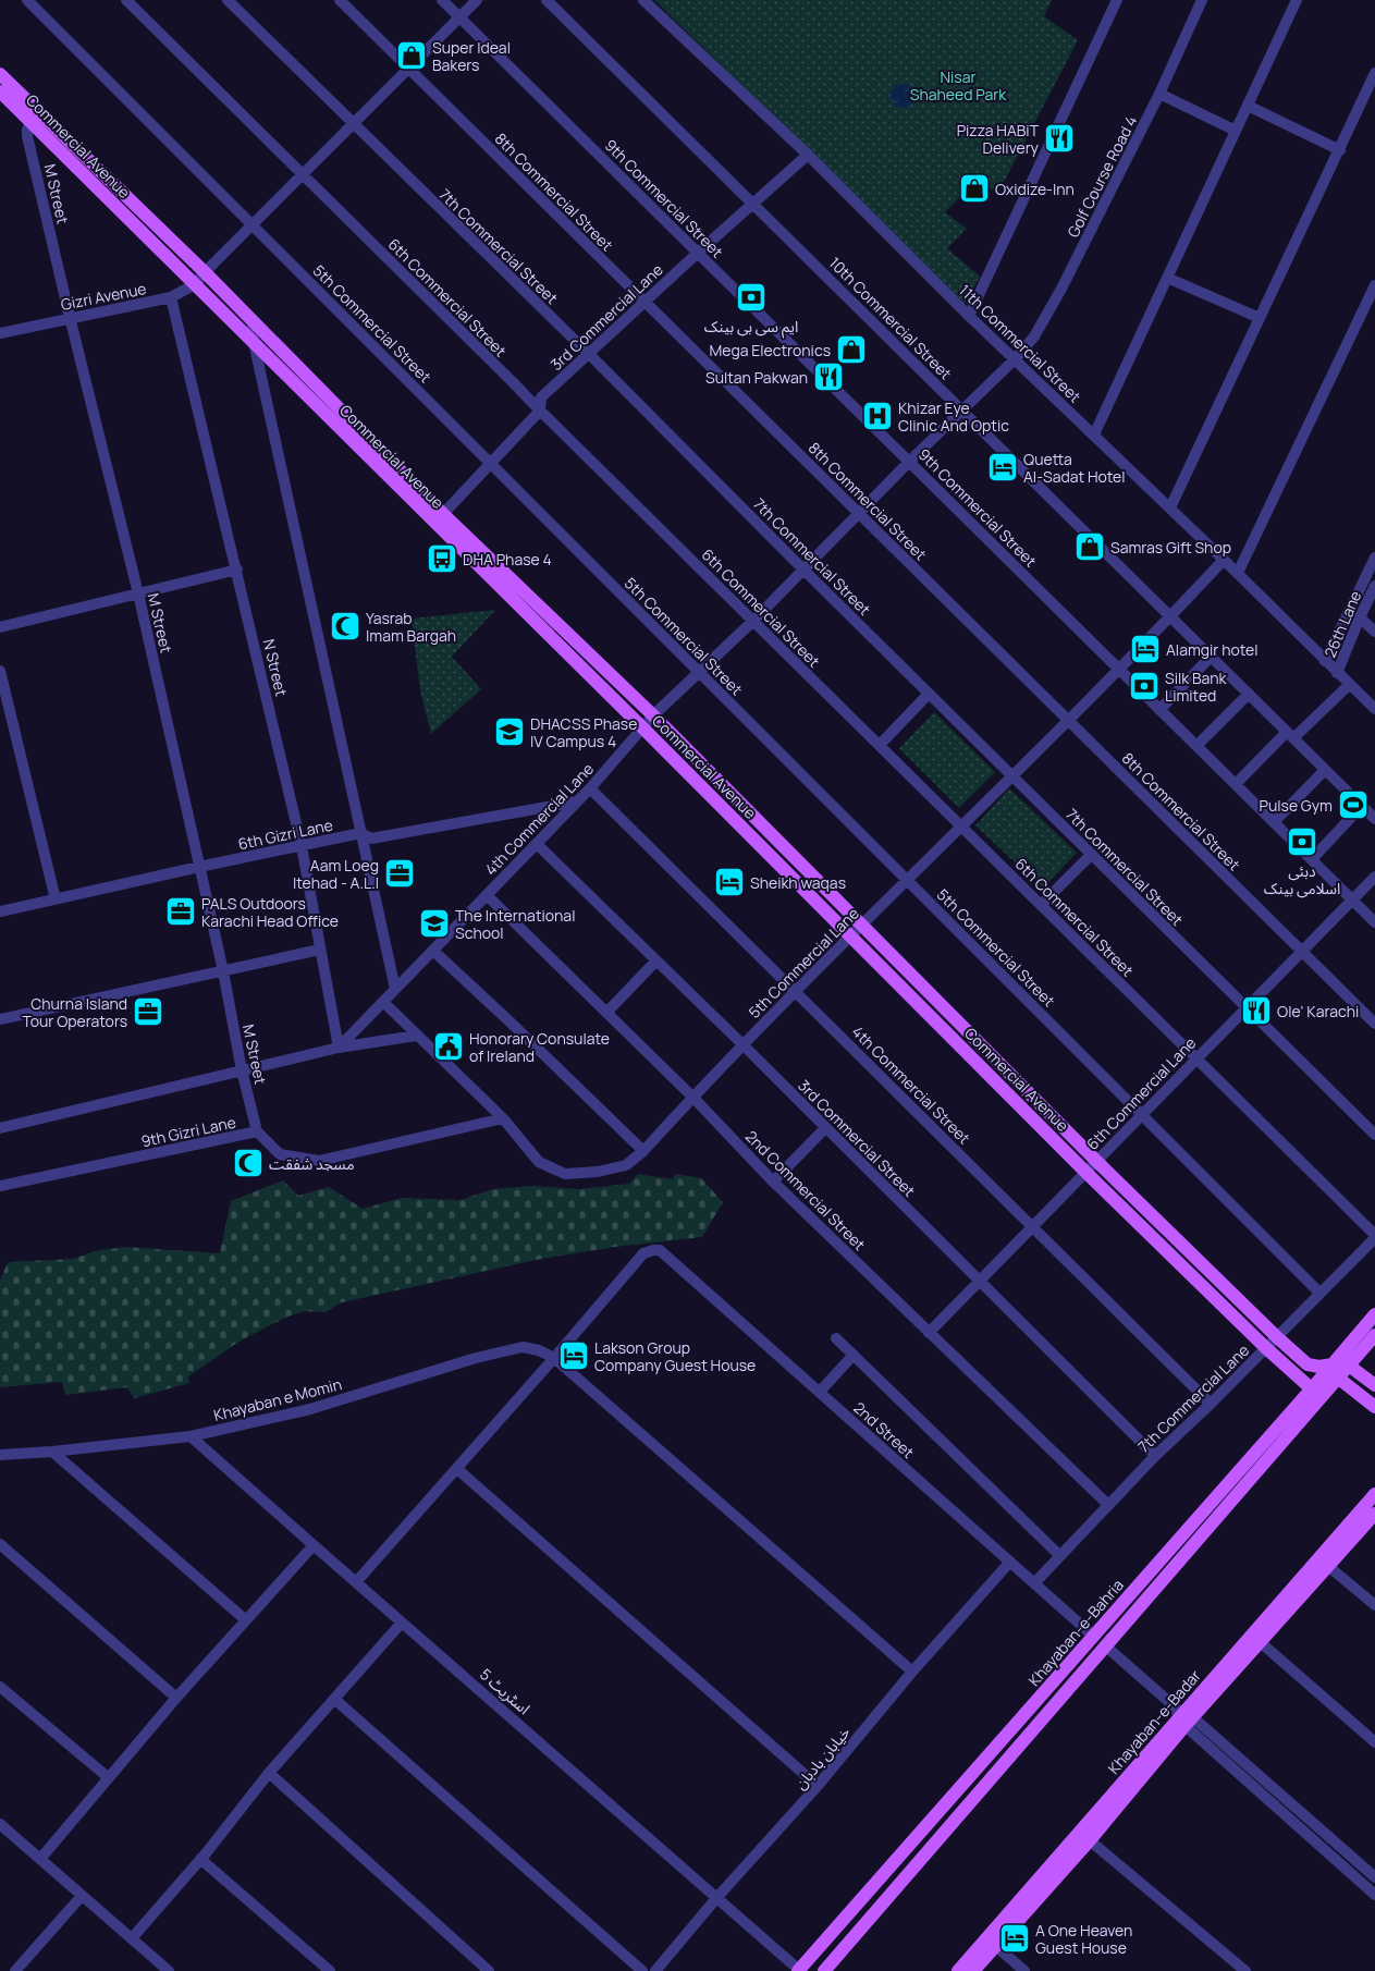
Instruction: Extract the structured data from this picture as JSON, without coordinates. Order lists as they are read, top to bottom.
{
  "streets": {
    "main road": ["Commercial Avenue", "Khayaban-e-Bahria", "Khayaban-e-Badar"],
    "street": [
      "Golf Course Road 4",
      "8th Commercial Street",
      "M Street",
      "9th Commercial Street",
      "7th Commercial Street",
      "Gizri Avenue",
      "6th Commercial Street",
      "3rd Commercial Lane",
      "10th Commercial Street",
      "5th Commercial Street",
      "11th Commercial Street",
      "26th Lane",
      "N Street",
      "4th Commercial Lane",
      "6th Gizri Lane",
      "5th Commercial Lane",
      "4th Commercial Street",
      "6th Commercial Lane",
      "9th Gizri Lane",
      "3rd Commercial Street",
      "2nd Commercial Street",
      "7th Commercial Lane",
      "Khayaban e Momin",
      "2nd Street",
      "اسٹریٹ 5",
      "خیابان بادبان"
    ]
  },
  "crossings": [
    ["Commercial Avenue", "M Street"],
    ["Commercial Avenue", "Gizri Avenue"],
    ["Commercial Avenue", "3rd Commercial Lane"],
    ["Commercial Avenue", "4th Commercial Lane"],
    ["Commercial Avenue", "5th Commercial Lane"],
    ["Commercial Avenue", "6th Commercial Lane"],
    ["Commercial Avenue", "7th Commercial Lane"],
    ["Commercial Avenue", "Khayaban-e-Bahria"],
    ["Golf Course Road 4", "11th Commercial Street"],
    ["Golf Course Road 4", "4th Commercial Lane"],
    ["8th Commercial Street", "Gizri Avenue"],
    ["8th Commercial Street", "3rd Commercial Lane"],
    ["8th Commercial Street", "4th Commercial Lane"],
    ["8th Commercial Street", "5th Commercial Lane"],
    ["8th Commercial Street", "6th Commercial Lane"],
    ["M Street", "Gizri Avenue"],
    ["M Street", "6th Gizri Lane"],
    ["M Street", "9th Gizri Lane"],
    ["9th Commercial Street", "Gizri Avenue"],
    ["9th Commercial Street", "3rd Commercial Lane"],
    ["9th Commercial Street", "4th Commercial Lane"],
    ["9th Commercial Street", "5th Commercial Lane"],
    ["9th Commercial Street", "6th Commercial Lane"],
    ["7th Commercial Street", "Gizri Avenue"],
    ["7th Commercial Street", "3rd Commercial Lane"],
    ["7th Commercial Street", "4th Commercial Lane"],
    ["7th Commercial Street", "5th Commercial Lane"],
    ["7th Commercial Street", "6th Commercial Lane"],
    ["Gizri Avenue", "6th Commercial Street"],
    ["Gizri Avenue", "5th Commercial Street"],
    ["Gizri Avenue", "N Street"],
    ["6th Commercial Street", "3rd Commercial Lane"],
    ["6th Commercial Street", "4th Commercial Lane"],
    ["6th Commercial Street", "5th Commercial Lane"],
    ["6th Commercial Street", "6th Commercial Lane"],
    ["6th Commercial Street", "7th Commercial Lane"],
    ["3rd Commercial Lane", "10th Commercial Street"],
    ["3rd Commercial Lane", "5th Commercial Street"],
    ["3rd Commercial Lane", "11th Commercial Street"],
    ["10th Commercial Street", "4th Commercial Lane"],
    ["10th Commercial Street", "5th Commercial Lane"],
    ["5th Commercial Street", "4th Commercial Lane"],
    ["5th Commercial Street", "5th Commercial Lane"],
    ["5th Commercial Street", "6th Commercial Lane"],
    ["5th Commercial Street", "7th Commercial Lane"],
    ["11th Commercial Street", "26th Lane"],
    ["11th Commercial Street", "4th Commercial Lane"],
    ["11th Commercial Street", "5th Commercial Lane"],
    ["N Street", "4th Commercial Lane"],
    ["N Street", "6th Gizri Lane"],
    ["4th Commercial Lane", "6th Gizri Lane"],
    ["4th Commercial Lane", "5th Commercial Lane"],
    ["4th Commercial Lane", "4th Commercial Street"],
    ["4th Commercial Lane", "3rd Commercial Street"],
    ["4th Commercial Lane", "2nd Commercial Street"],
    ["5th Commercial Lane", "4th Commercial Street"],
    ["5th Commercial Lane", "9th Gizri Lane"],
    ["5th Commercial Lane", "3rd Commercial Street"],
    ["5th Commercial Lane", "2nd Commercial Street"],
    ["4th Commercial Street", "6th Commercial Lane"],
    ["4th Commercial Street", "7th Commercial Lane"],
    ["6th Commercial Lane", "3rd Commercial Street"],
    ["6th Commercial Lane", "2nd Commercial Street"],
    ["3rd Commercial Street", "7th Commercial Lane"],
    ["2nd Commercial Street", "7th Commercial Lane"],
    ["7th Commercial Lane", "2nd Street"],
    ["Khayaban e Momin", "2nd Street"],
    ["Khayaban e Momin", "اسٹریٹ 5"],
    ["2nd Street", "Khayaban-e-Bahria"],
    ["2nd Street", "خیابان بادبان"],
    ["Khayaban-e-Bahria", "اسٹریٹ 5"],
    ["اسٹریٹ 5", "خیابان بادبان"]
  ],
  "parks": ["Nisar Shaheed Park"],
  "places": {
    "shop": [
      "Super Ideal Bakers",
      "Oxidize-Inn",
      "Mega Electronics",
      "Samras Gift Shop"
    ],
    "restaurant": ["Pizza HABiT Delivery", "Sultan Pakwan", "Ole' Karachi"],
    "bank": ["ایم سی بی بینک", "Silk Bank Limited", "دبئی اسلامی بینک"],
    "hospital": ["Khizar Eye Clinic And Optic"],
    "hotel": [
      "Quetta Al-Sadat Hotel",
      "Alamgir hotel",
      "Sheikh waqas",
      "Lakson Group Company Guest House",
      "A One Heaven Guest House"
    ],
    "bus stop": ["DHA Phase 4"],
    "mosque": ["Yasrab Imam Bargah", "مسجد شفقت"],
    "school or university": ["DHACSS Phase IV Campus 4", "The International School"],
    "sports": ["Pulse Gym"],
    "office": ["Aam Loeg Itehad - A.L.I", "PALS Outdoors Karachi Head Office", "Churna Island Tour Operators"],
    "public building": ["Honorary Consulate of Ireland"]
  }
}
